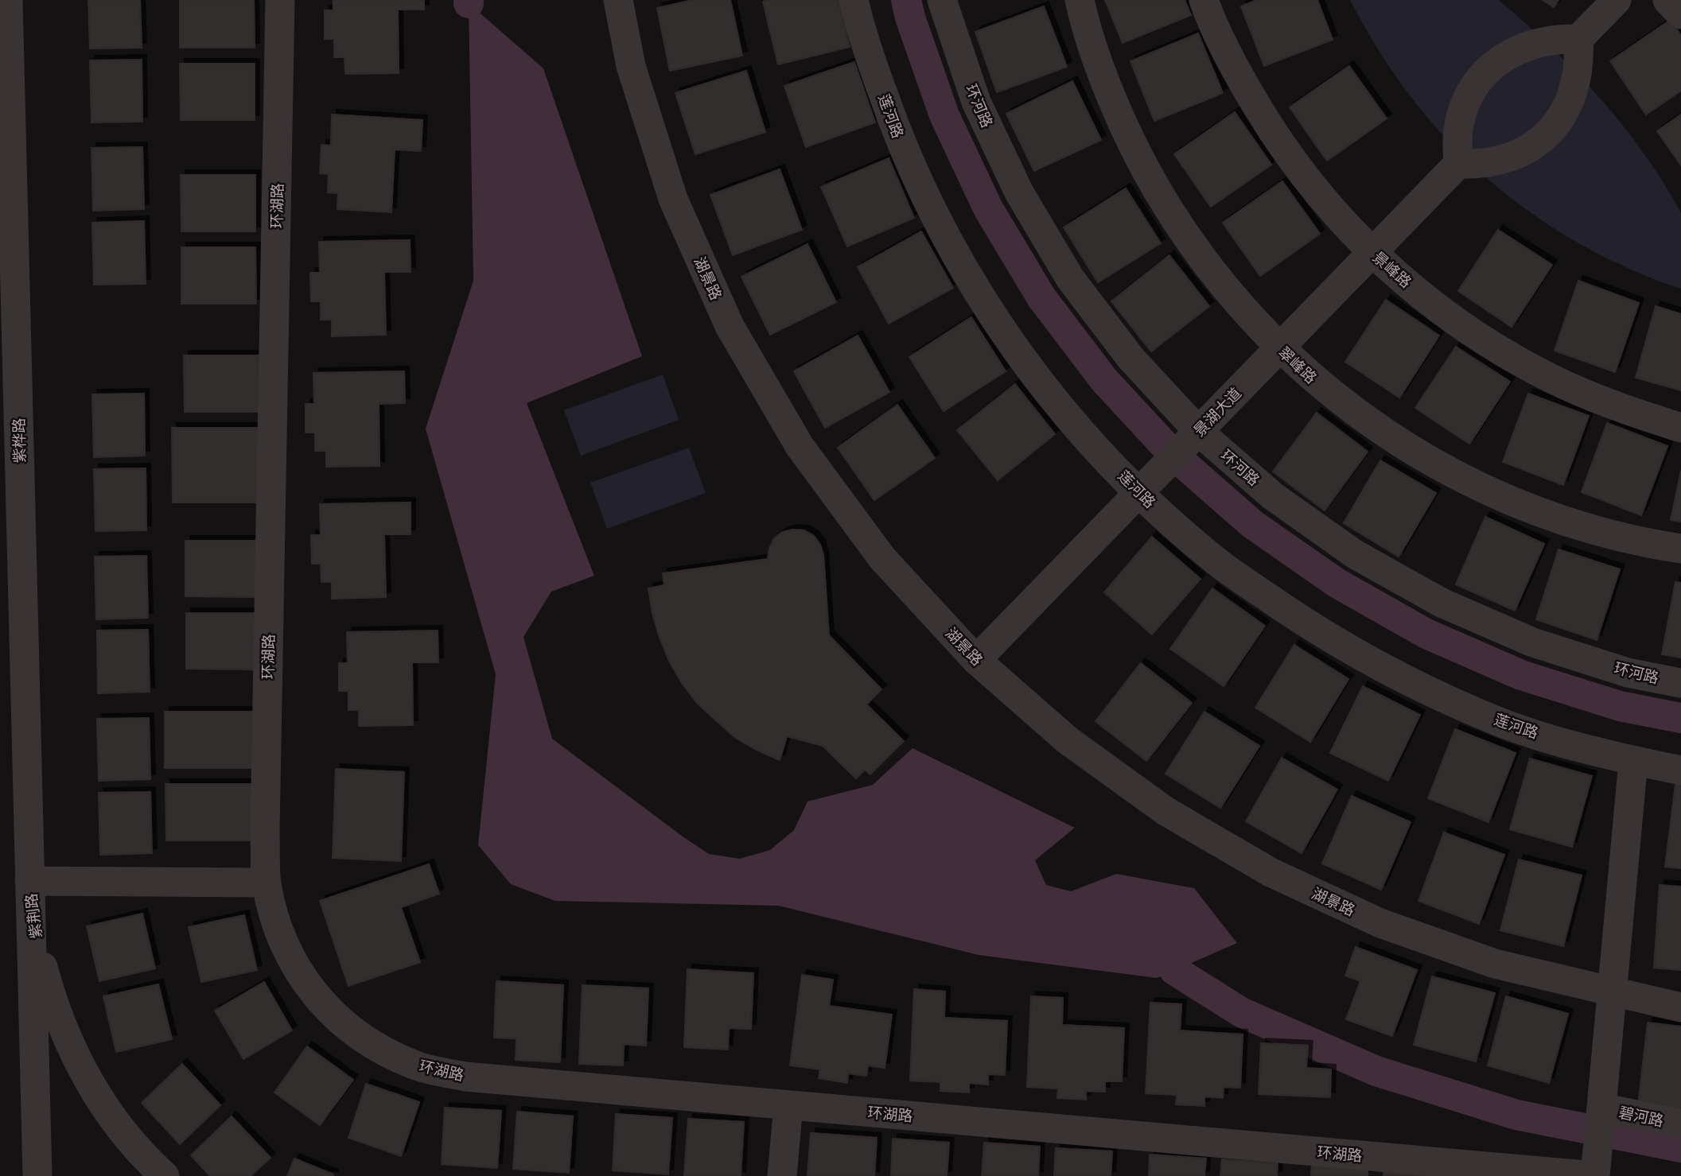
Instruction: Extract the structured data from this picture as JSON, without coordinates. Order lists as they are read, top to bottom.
{
  "streets": {
    "street": [
      "环河路",
      "莲河路",
      "环湖路",
      "景峰路",
      "湖景路",
      "翠峰路",
      "景湖大道",
      "紫桦路",
      "紫荆路",
      "碧河路"
    ]
  },
  "crossings": [
    ["环河路", "景湖大道"],
    ["莲河路", "景湖大道"],
    ["景峰路", "景湖大道"],
    ["湖景路", "景湖大道"],
    ["翠峰路", "景湖大道"],
    ["紫桦路", "紫荆路"]
  ]
}
